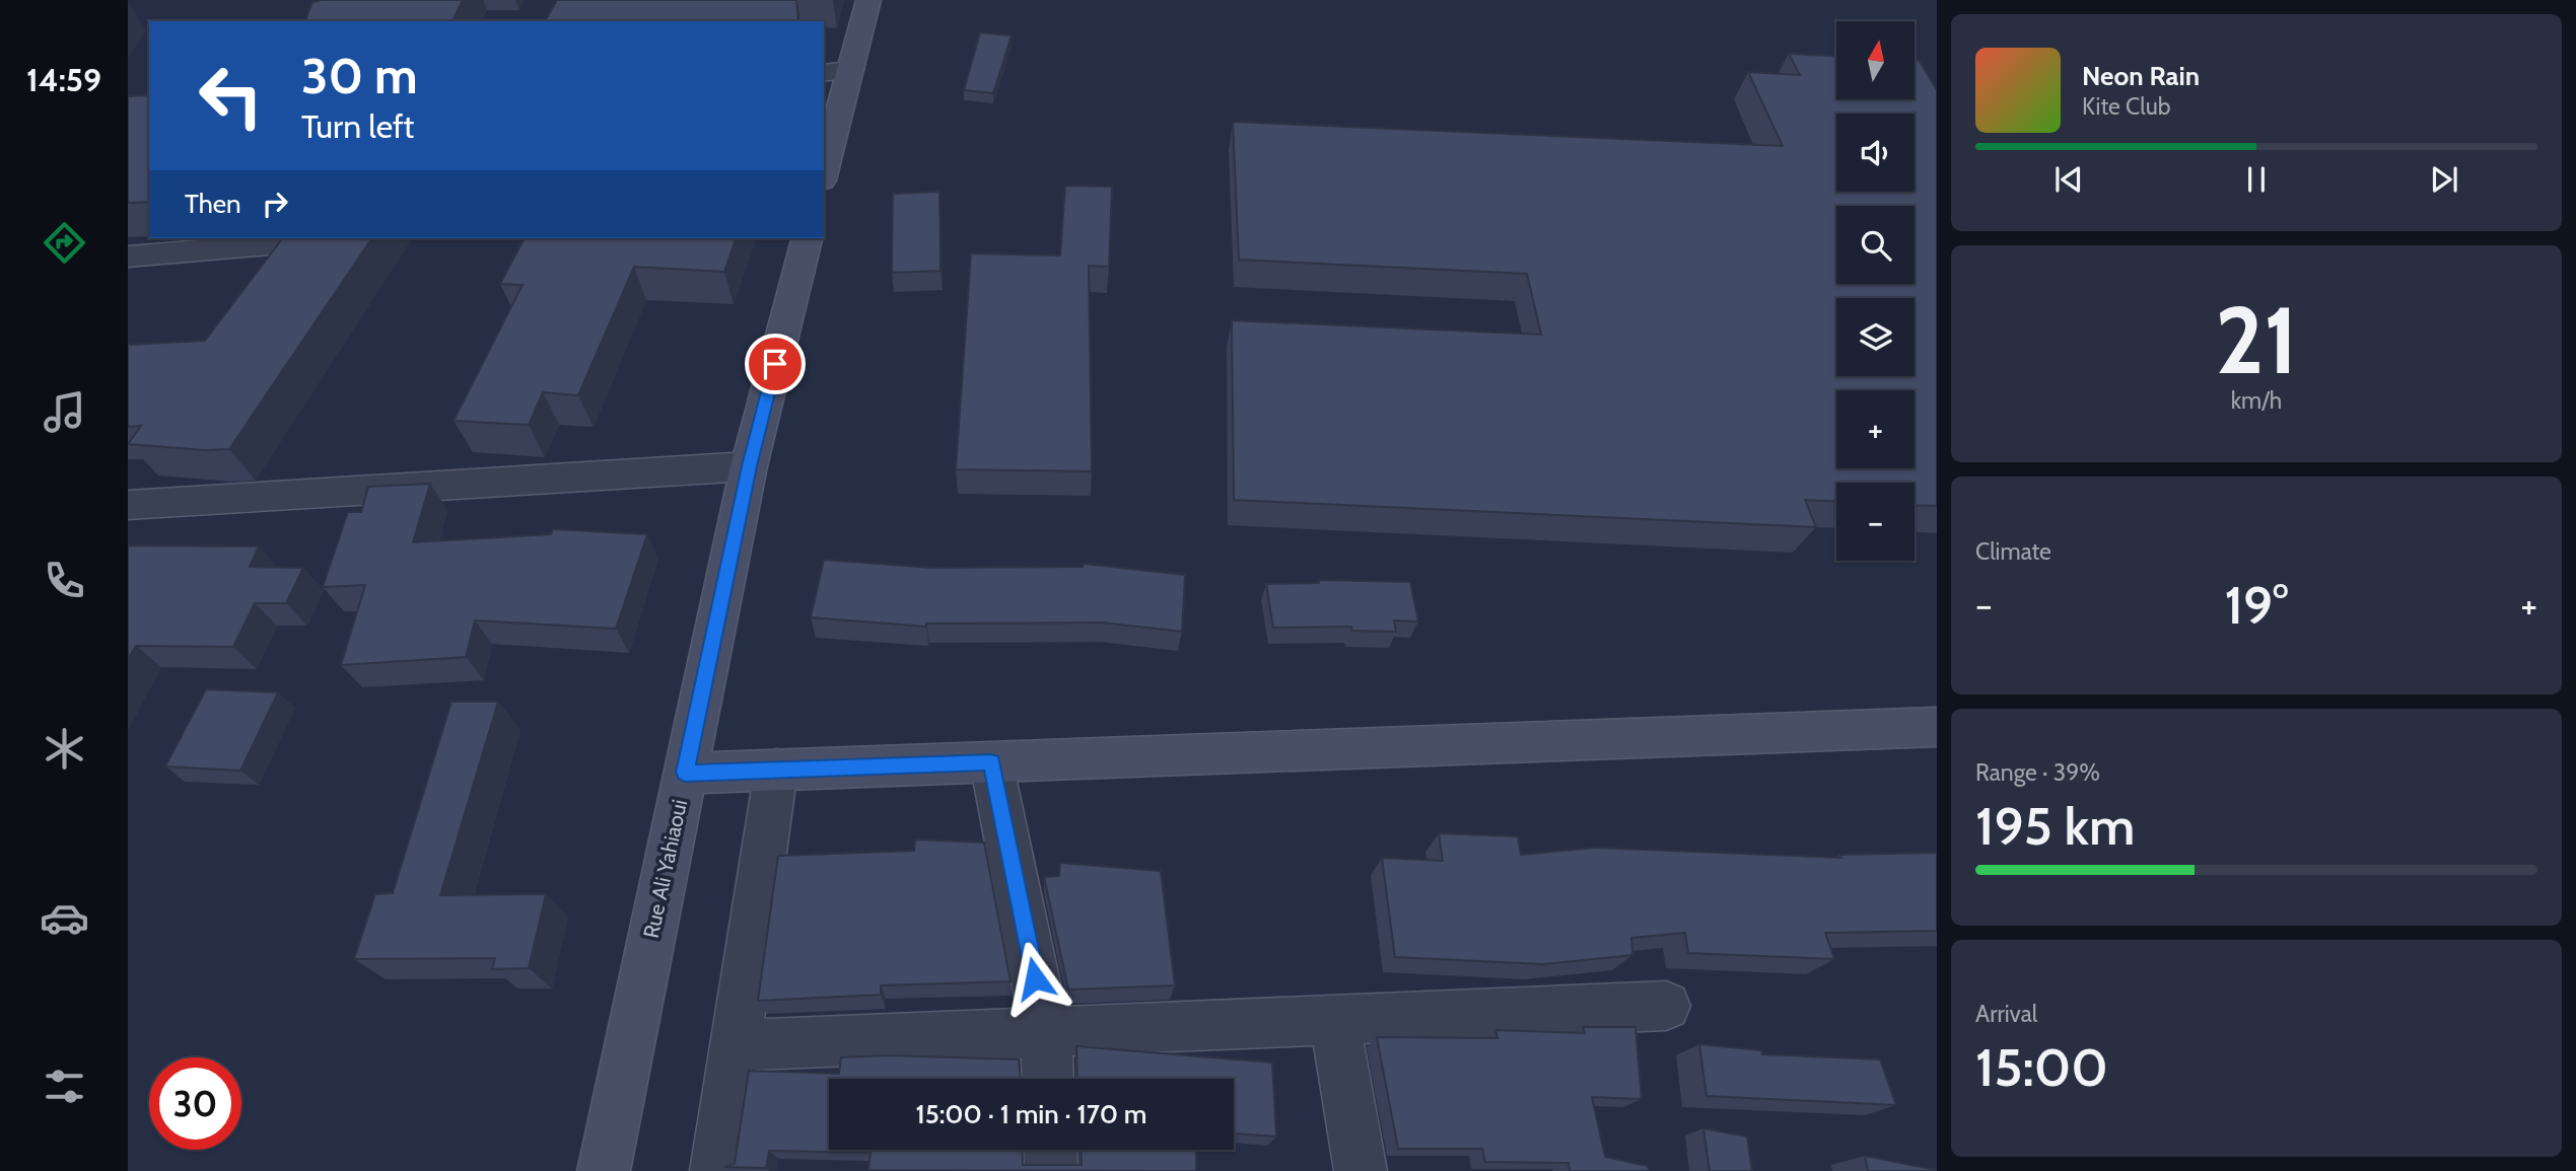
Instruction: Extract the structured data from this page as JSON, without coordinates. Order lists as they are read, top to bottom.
{
  "streets": {
    "main road": ["Rue Ali Yahiaoui"]
  },
  "north": "top",
  "page": {
    "tabs": "14:59",
    "map_buttons": ["+", "−"],
    "turn": ["30 m", "Turn left"],
    "song": ["Neon Rain", "Kite Club"],
    "then": "Then",
    "tile": [
      ["21", "km/h"],
      "Climate",
      ["Range · 39%", "195 km"],
      ["Arrival", "15:00"]
    ],
    "heat": ["−", "19°", "+"],
    "limit": "30",
    "trip": "15:00 · 1 min · 170 m"
  }
}
